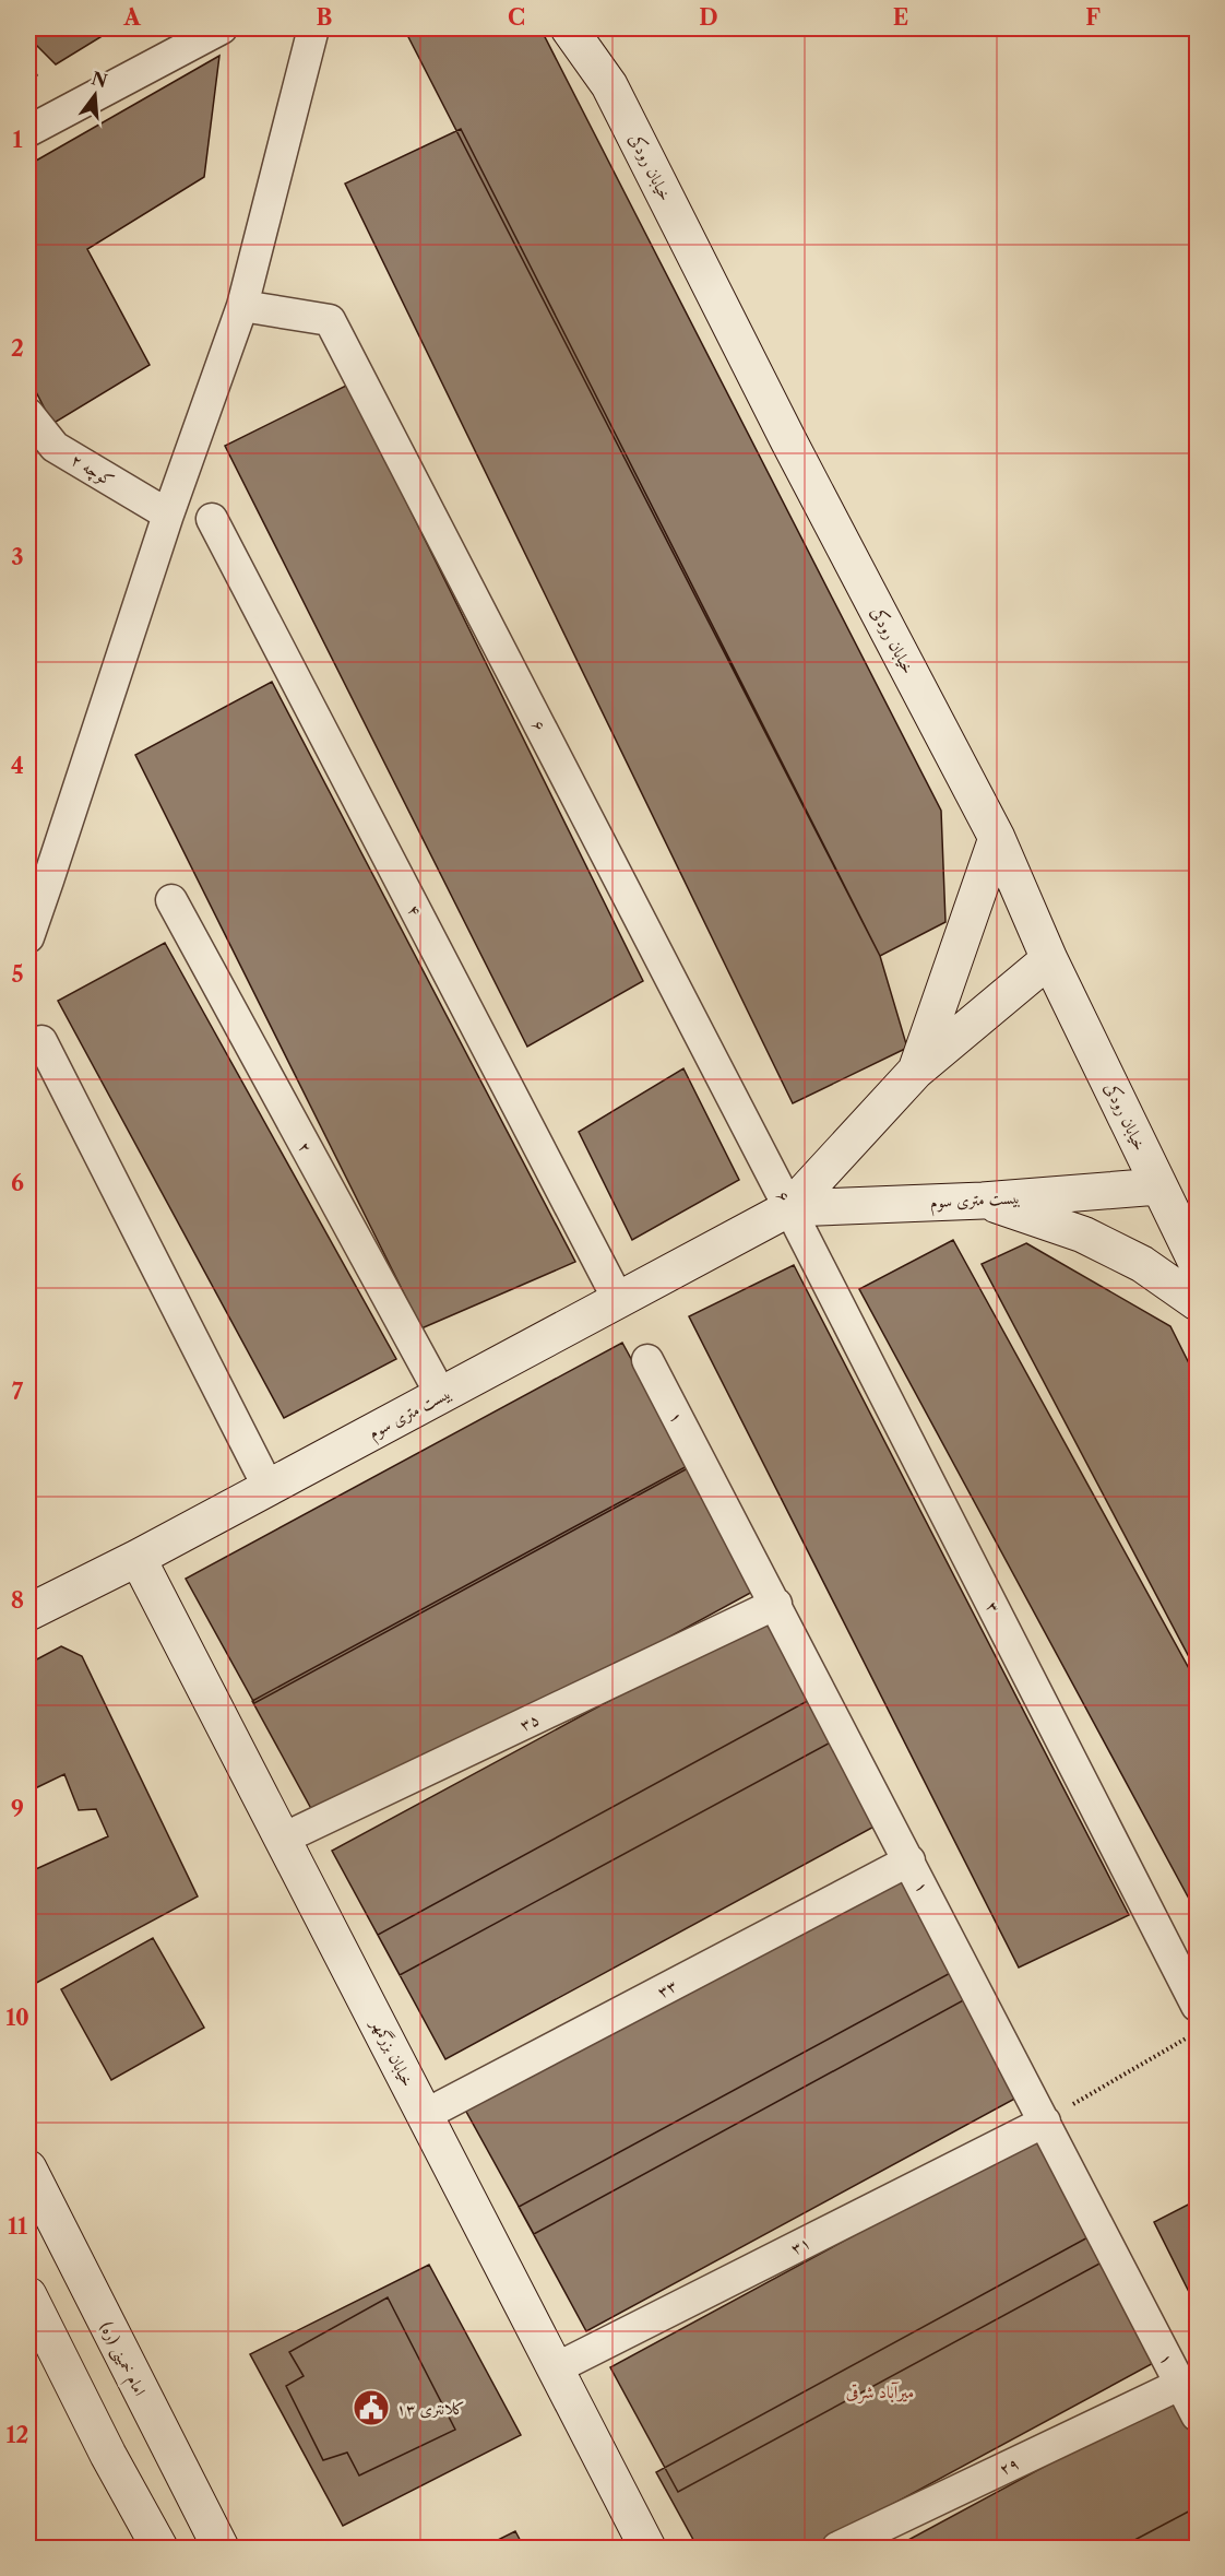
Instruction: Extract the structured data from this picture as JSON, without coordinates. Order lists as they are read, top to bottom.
{
  "streets": {
    "main road": [
      "خیابان رودکی",
      "بیست متری سوم",
      "خیابان بزرگمهر",
      "امام خمینی (ره)"
    ],
    "street": [
      "کوچه ۲",
      "۶",
      "۴",
      "۲",
      "۱",
      "۳",
      "۳۵",
      "۳۳",
      "۳۱",
      "۲۹"
    ]
  },
  "crossings": [
    ["خیابان رودکی", "بیست متری سوم"],
    ["۶", "بیست متری سوم"],
    ["۶", "۳"],
    ["۴", "بیست متری سوم"],
    ["۲", "بیست متری سوم"],
    ["بیست متری سوم", "۳"],
    ["بیست متری سوم", "خیابان بزرگمهر"],
    ["۱", "۳۵"],
    ["۱", "۳۳"],
    ["۱", "۳۱"],
    ["۱", "۲۹"],
    ["۳۵", "خیابان بزرگمهر"],
    ["۳۳", "خیابان بزرگمهر"],
    ["خیابان بزرگمهر", "۳۱"]
  ],
  "districts": ["میرآباد شرقی"],
  "places": {
    "public building": ["کلانتری ۱۳"]
  },
  "north": "top",
  "grid": {
    "columns": [
      "A",
      "B",
      "C",
      "D",
      "E",
      "F"
    ],
    "rows": [
      "1",
      "2",
      "3",
      "4",
      "5",
      "6",
      "7",
      "8",
      "9",
      "10",
      "11",
      "12"
    ]
  }
}
